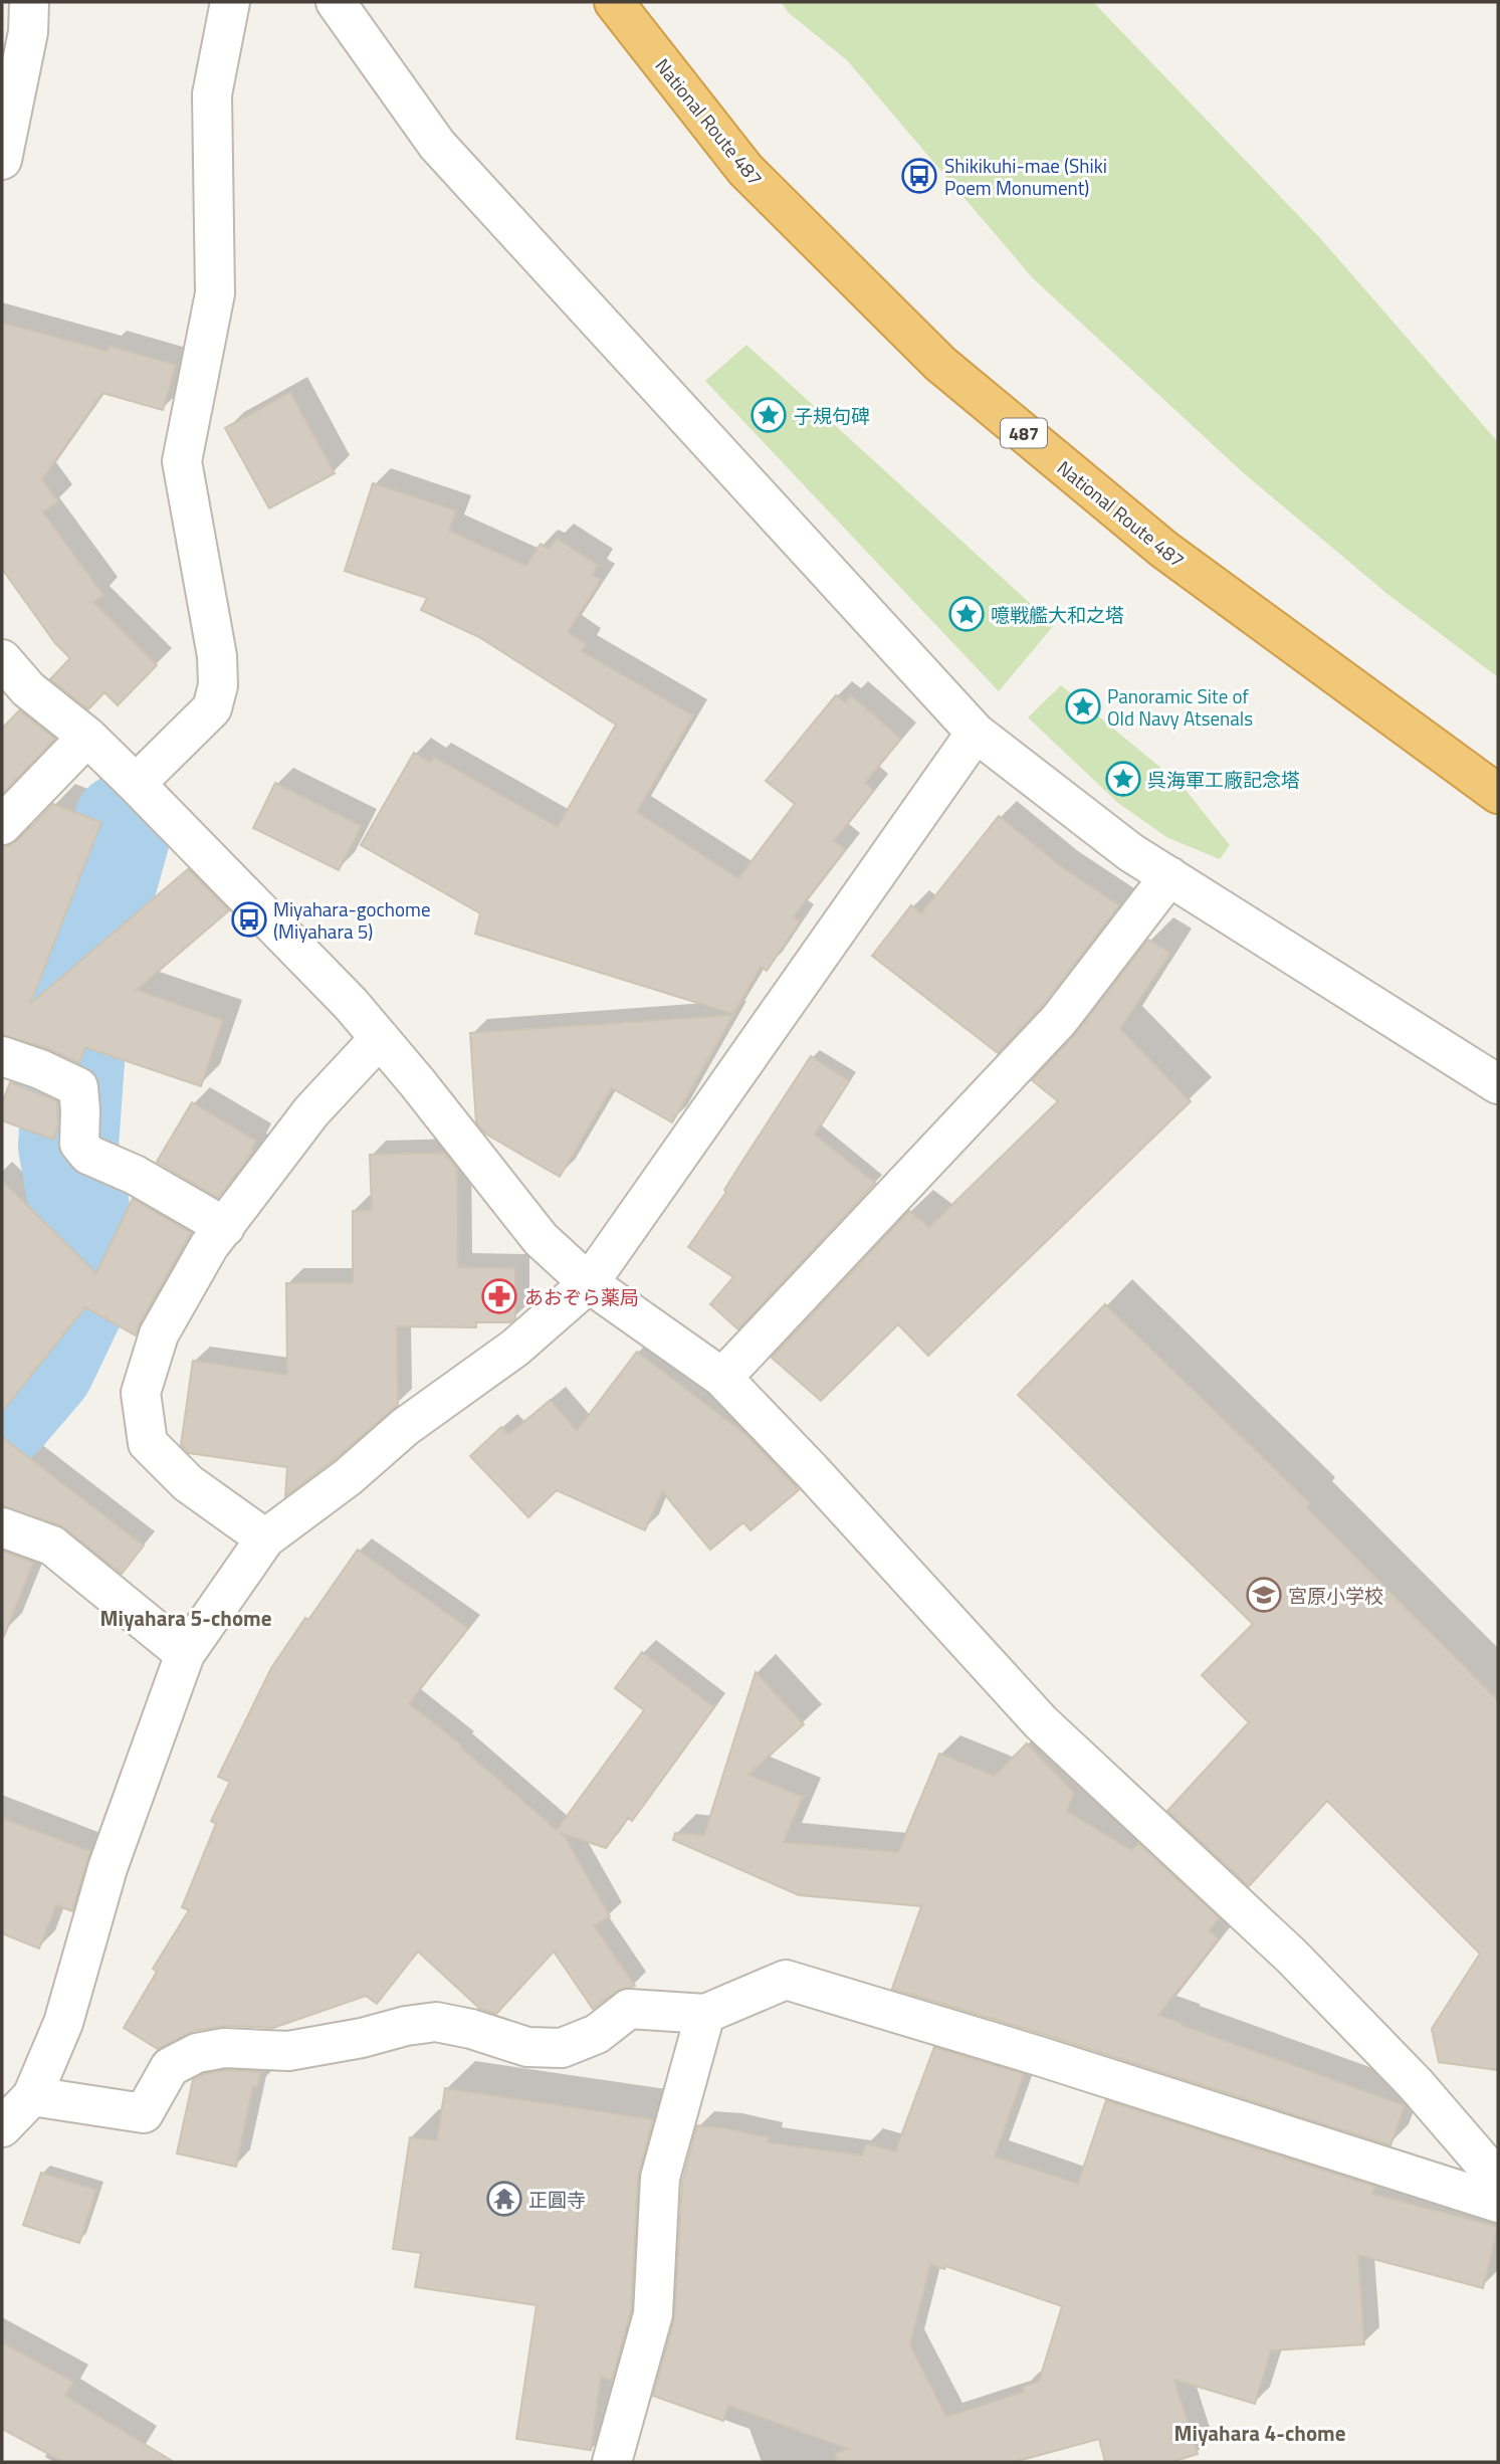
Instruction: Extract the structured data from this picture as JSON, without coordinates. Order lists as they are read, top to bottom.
{
  "streets": {
    "highway": ["National Route 487", "487"]
  },
  "districts": ["Miyahara 5-chome", "Miyahara 4-chome"],
  "places": {
    "bus stop": ["Shikikuhi-mae (Shiki Poem Monument)", "Miyahara-gochome (Miyahara 5)"],
    "place": [
      "子規句碑",
      "噫戦艦大和之塔",
      "Panoramic Site of Old Navy Atsenals",
      "呉海軍工廠記念塔"
    ],
    "pharmacy": ["あおぞら薬局"],
    "school or university": ["宮原小学校"],
    "temple": ["正圓寺"]
  }
}
